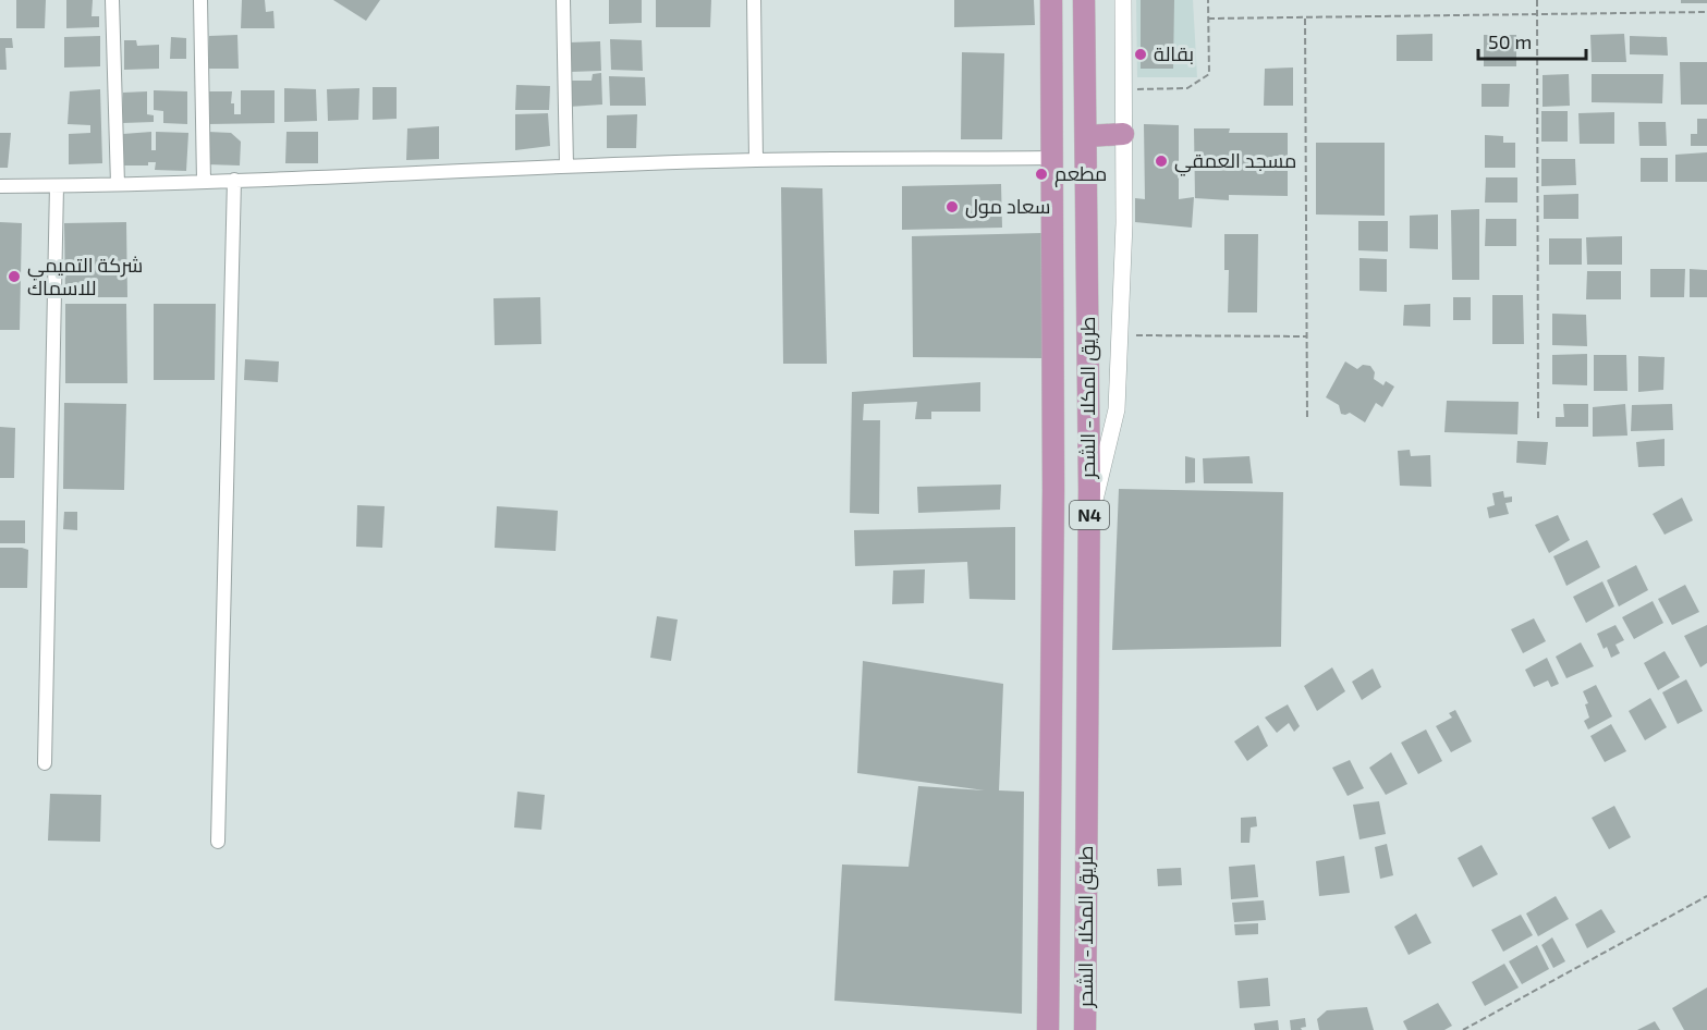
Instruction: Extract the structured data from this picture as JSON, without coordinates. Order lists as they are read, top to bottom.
{
  "streets": {
    "highway": ["طريق المكلا - الشحر", "N4"]
  },
  "places": [
    "بقالة",
    "مسجد العمقي",
    "مطعم",
    "سعاد مول",
    "شركة التميمي للاسماك"
  ],
  "scale_bar": "50 m"
}
